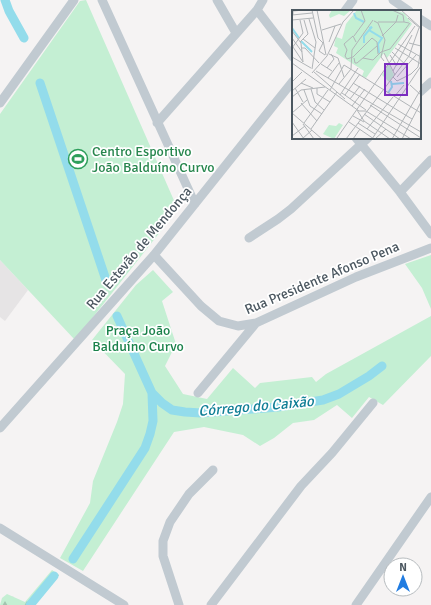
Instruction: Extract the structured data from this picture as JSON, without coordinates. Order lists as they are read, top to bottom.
{
  "streets": {
    "street": ["Rua Estevão de Mendonça", "Rua Presidente Afonso Pena"]
  },
  "crossings": [
    ["Rua Estevão de Mendonça", "Rua Presidente Afonso Pena"]
  ],
  "water": ["Córrego do Caixão"],
  "parks": ["Praça João Balduíno Curvo"],
  "places": {
    "sports": ["Centro Esportivo João Balduíno Curvo"]
  },
  "north": "top"
}
